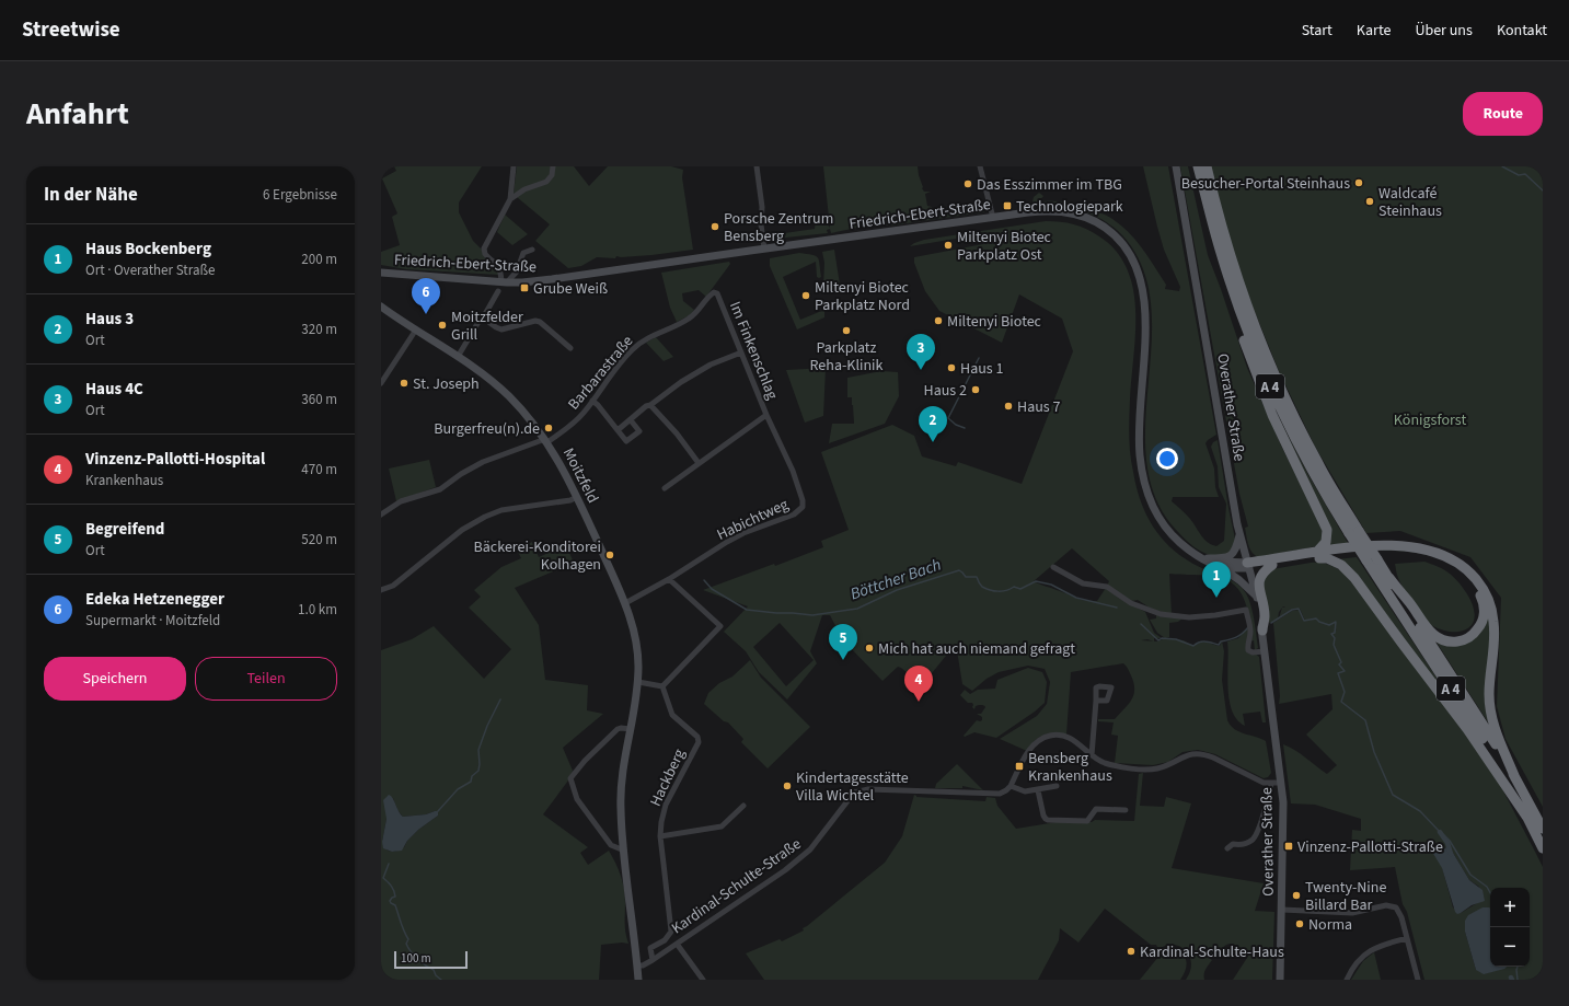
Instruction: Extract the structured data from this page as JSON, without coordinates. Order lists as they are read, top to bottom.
{
  "streets": {
    "highway": ["A 4"],
    "main road": ["Friedrich-Ebert-Straße", "Overather Straße", "Moitzfeld"],
    "street": [
      "Im Finkenschlag",
      "Barbarastraße",
      "Habichtweg",
      "Hackberg",
      "Kardinal-Schulte-Straße"
    ]
  },
  "crossings": [
    ["Im Finkenschlag", "Barbarastraße"],
    ["Im Finkenschlag", "Habichtweg"],
    ["Barbarastraße", "Moitzfeld"],
    ["Moitzfeld", "Habichtweg"],
    ["Moitzfeld", "Kardinal-Schulte-Straße"],
    ["Hackberg", "Kardinal-Schulte-Straße"]
  ],
  "water": ["Böttcher Bach"],
  "parks": ["Königsforst"],
  "places": {
    "other": [
      "Besucher-Portal Steinhaus",
      "Das Esszimmer im TBG",
      "Waldcafé Steinhaus",
      "Porsche Zentrum Bensberg",
      "Miltenyi Biotec Parkplatz Ost",
      "Miltenyi Biotec Parkplatz Nord",
      "Miltenyi Biotec",
      "Moitzfelder Grill",
      "Parkplatz Reha-Klinik",
      "Haus 1",
      "St. Joseph",
      "Haus 2",
      "Haus 7",
      "Burgerfreu(n).de",
      "Bäckerei-Konditorei Kolhagen",
      "Mich hat auch niemand gefragt",
      "Kindertagesstätte Villa Wichtel",
      "Twenty-Nine Billard Bar",
      "Norma",
      "Kardinal-Schulte-Haus"
    ],
    "transit": [
      "Technologiepark",
      "Grube Weiß",
      "Bensberg Krankenhaus",
      "Vinzenz-Pallotti-Straße"
    ]
  },
  "scale_bar": "100 m",
  "page": {
    "header": "Streetwise",
    "nav": [
      "Start",
      "Karte",
      "Über uns",
      "Kontakt"
    ],
    "title": "Anfahrt",
    "buttons": [
      "Route",
      ["Speichern", "Teilen"]
    ],
    "heading": ["In der Nähe", "6 Ergebnisse"],
    "list": [
      {
        "mark": "1",
        "name": "Haus Bockenberg",
        "note": "Ort · Overather Straße",
        "value": "200 m"
      },
      {
        "mark": "2",
        "name": "Haus 3",
        "note": "Ort",
        "value": "320 m"
      },
      {
        "mark": "3",
        "name": "Haus 4C",
        "note": "Ort",
        "value": "360 m"
      },
      {
        "mark": "4",
        "name": "Vinzenz-Pallotti-Hospital",
        "note": "Krankenhaus",
        "value": "470 m"
      },
      {
        "mark": "5",
        "name": "Begreifend",
        "note": "Ort",
        "value": "520 m"
      },
      {
        "mark": "6",
        "name": "Edeka Hetzenegger",
        "note": "Supermarkt · Moitzfeld",
        "value": "1.0 km"
      }
    ],
    "pins": [
      "6",
      "3",
      "2",
      "1",
      "5",
      "4"
    ],
    "map_buttons": ["+", "−"],
    "scale": "100 m"
  }
}
